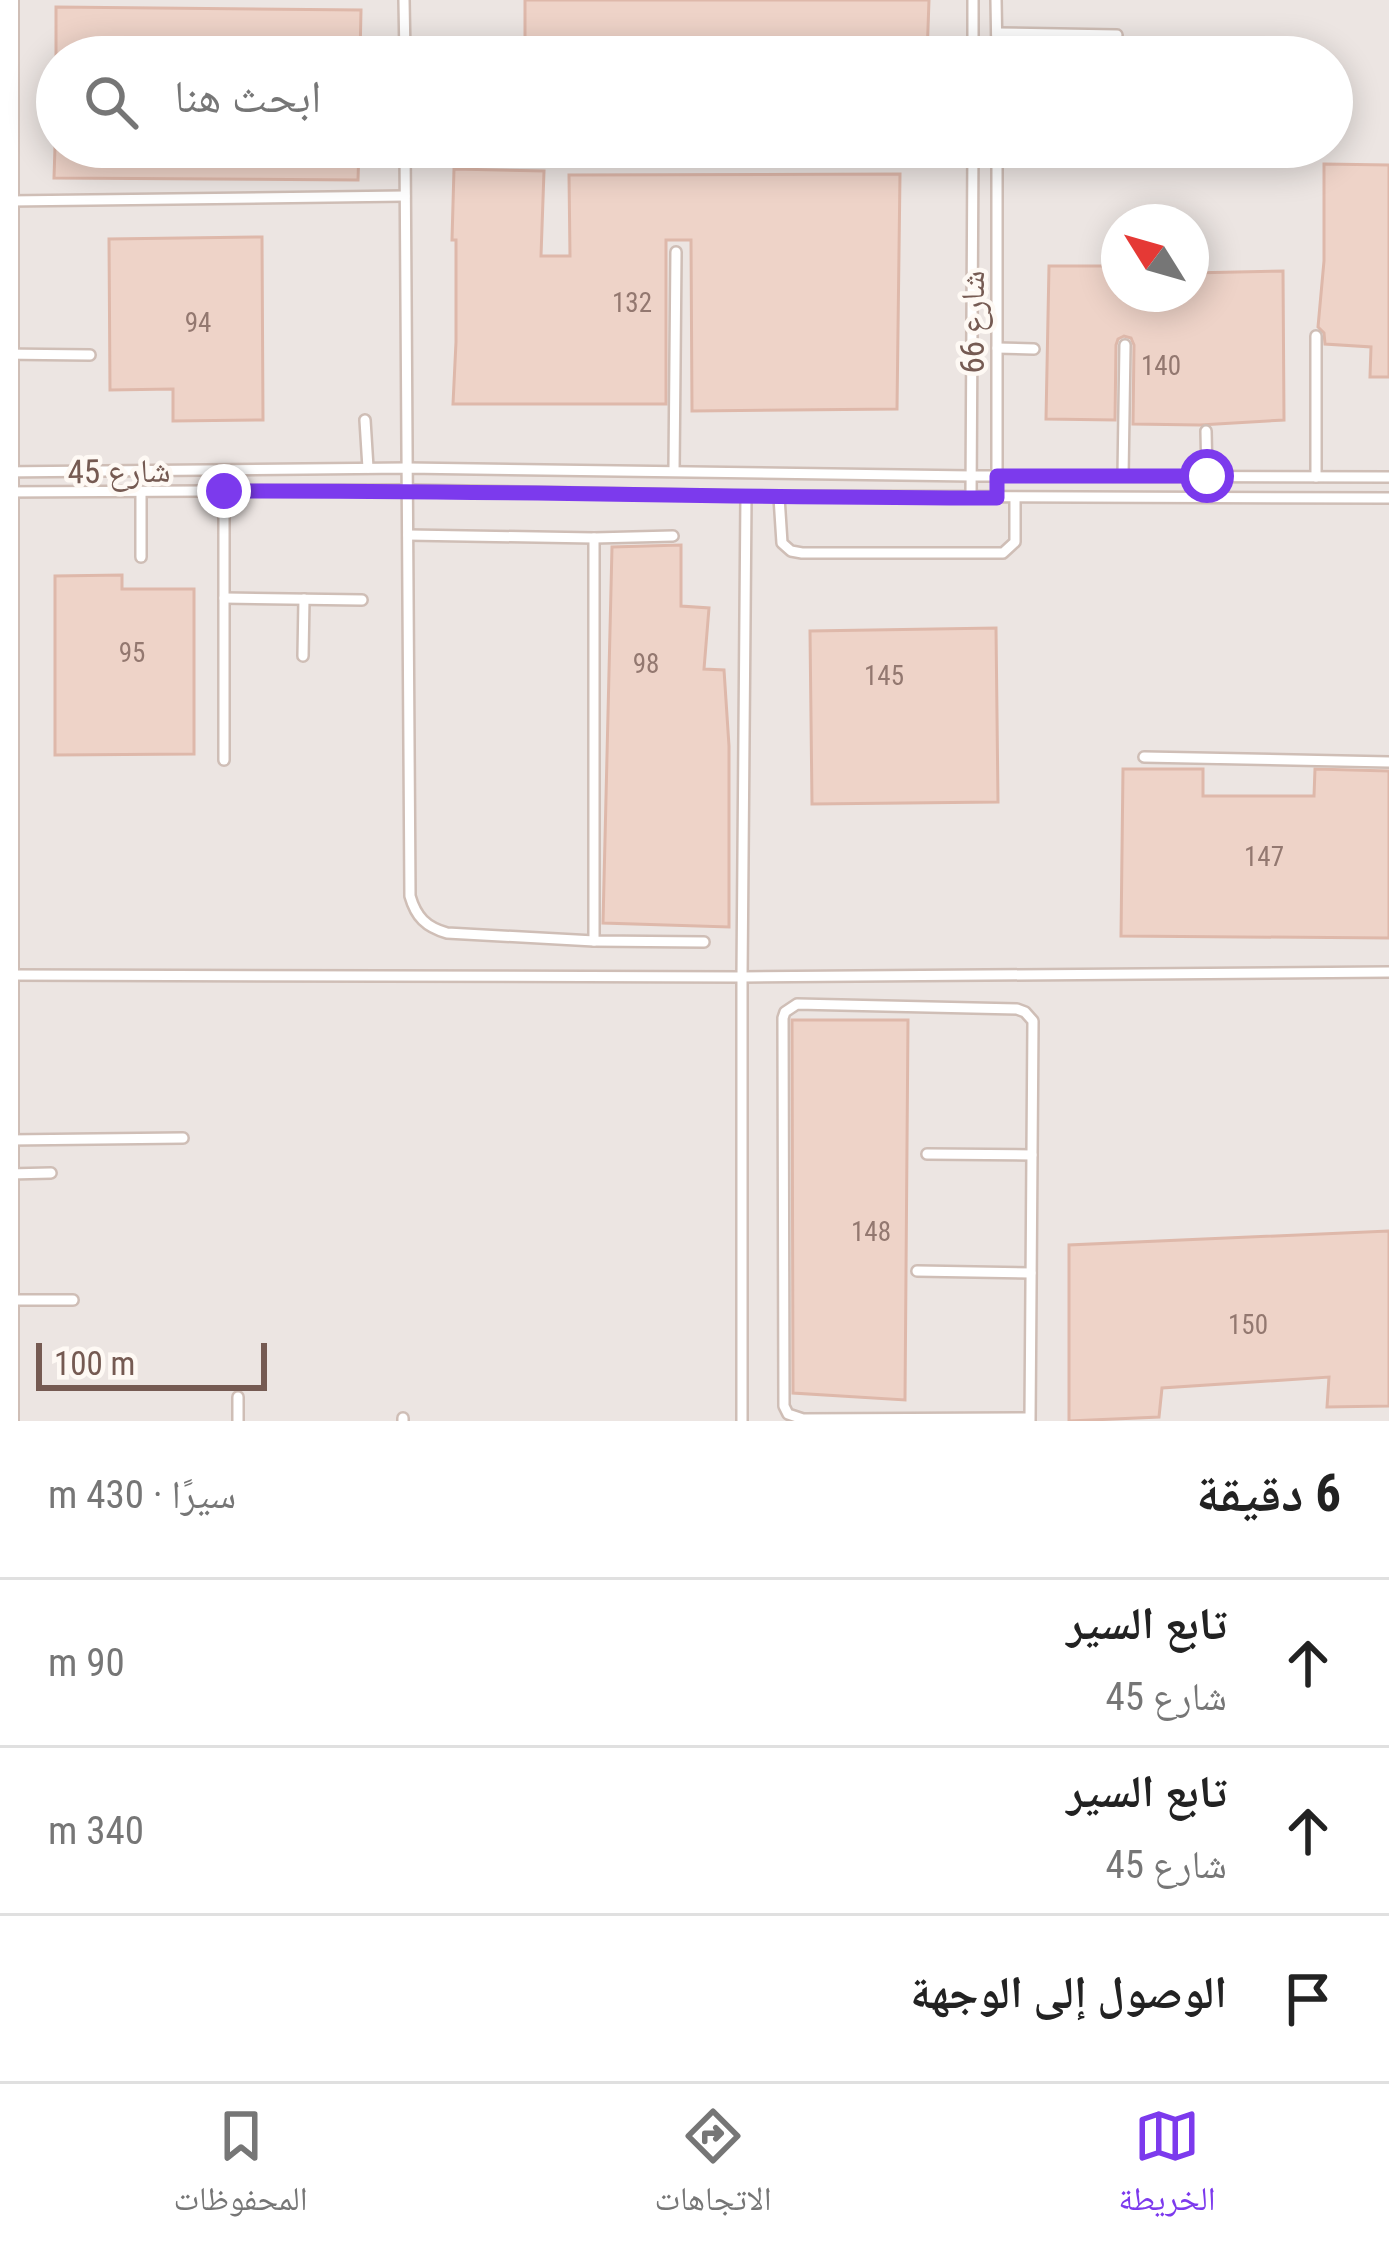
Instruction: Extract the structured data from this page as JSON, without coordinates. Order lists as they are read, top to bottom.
{
  "streets": {
    "lane": ["شارع 66", "شارع 45"]
  },
  "crossings": [
    ["شارع 66", "شارع 45"]
  ],
  "house_numbers": [
    "132",
    "94",
    "140",
    "95",
    "98",
    "145",
    "147",
    "148",
    "150"
  ],
  "scale_bar": "100 m",
  "north": "top left",
  "page": {
    "search": "ابحث هنا",
    "scale": "100 m",
    "heading": ["6 دقيقة", "سيرًا · 430 m"],
    "list": [
      ["تابع السير", "شارع 45", "90 m"],
      ["تابع السير", "شارع 45", "340 m"],
      "الوصول إلى الوجهة"
    ],
    "nav": ["الخريطة", "الاتجاهات", "المحفوظات"]
  }
}
